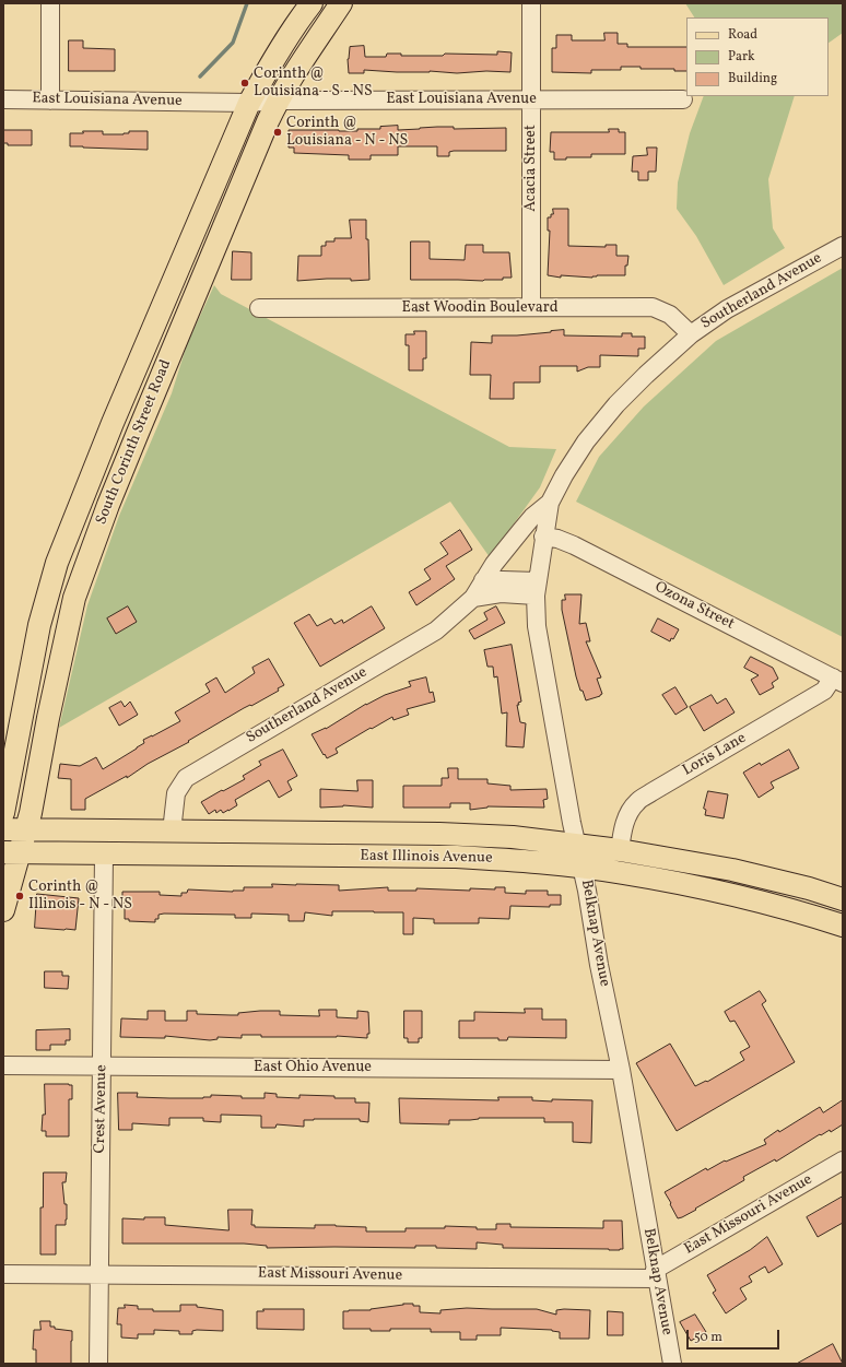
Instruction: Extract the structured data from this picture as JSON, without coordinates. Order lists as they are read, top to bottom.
{
  "streets": {
    "main road": ["South Corinth Street Road", "East Illinois Avenue"],
    "street": [
      "East Louisiana Avenue",
      "Acacia Street",
      "Southerland Avenue",
      "East Woodin Boulevard",
      "Ozona Street",
      "Loris Lane",
      "Belknap Avenue",
      "East Ohio Avenue",
      "Crest Avenue",
      "East Missouri Avenue"
    ]
  },
  "crossings": [
    ["East Louisiana Avenue", "Acacia Street"],
    ["East Louisiana Avenue", "South Corinth Street Road"],
    ["Acacia Street", "East Woodin Boulevard"],
    ["Southerland Avenue", "East Woodin Boulevard"],
    ["Southerland Avenue", "East Illinois Avenue"],
    ["Southerland Avenue", "Belknap Avenue"],
    ["South Corinth Street Road", "East Illinois Avenue"],
    ["Ozona Street", "Loris Lane"],
    ["Ozona Street", "Belknap Avenue"],
    ["Loris Lane", "East Illinois Avenue"],
    ["East Illinois Avenue", "Belknap Avenue"],
    ["East Illinois Avenue", "Crest Avenue"],
    ["Belknap Avenue", "East Ohio Avenue"],
    ["Belknap Avenue", "East Missouri Avenue"],
    ["East Ohio Avenue", "Crest Avenue"],
    ["Crest Avenue", "East Missouri Avenue"]
  ],
  "places": ["Corinth @ Louisiana - S - NS", "Corinth @ Louisiana - N - NS", "Corinth @ Illinois - N - NS"],
  "legend": ["Road", "Park", "Building"],
  "scale_bar": "50 m"
}
